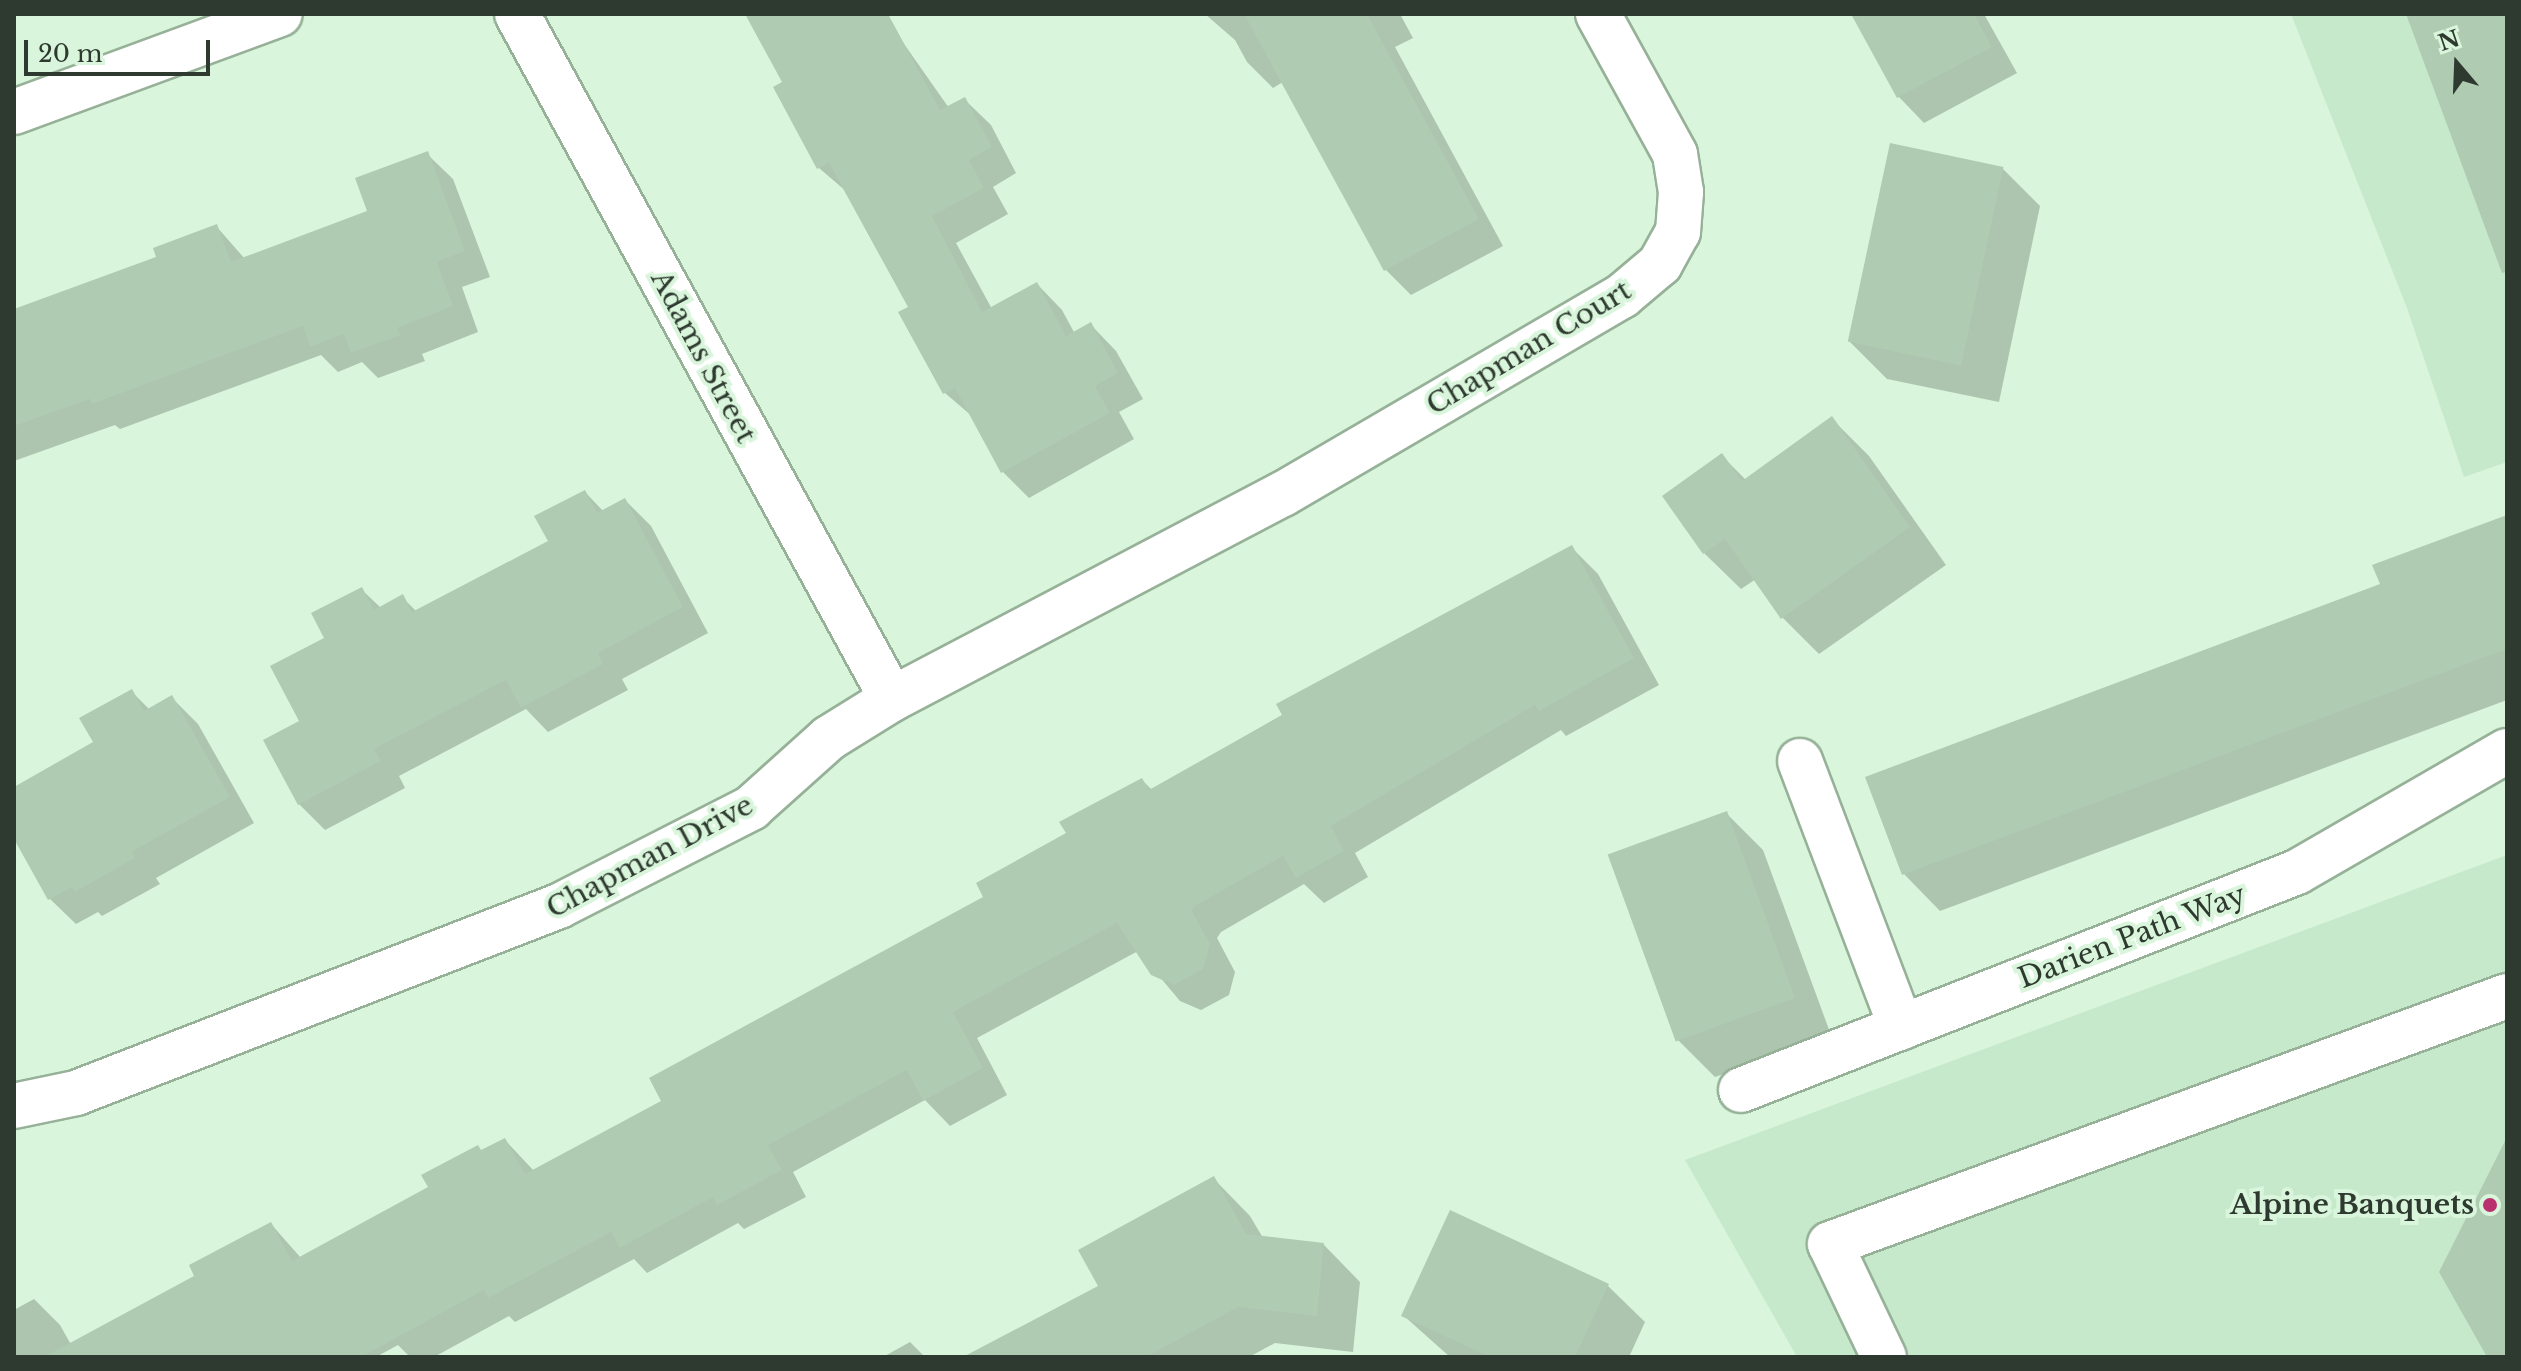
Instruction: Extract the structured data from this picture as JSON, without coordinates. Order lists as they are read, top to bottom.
{
  "streets": {
    "street": [
      "Chapman Court",
      "Adams Street",
      "Chapman Drive",
      "Darien Path Way"
    ]
  },
  "crossings": [
    ["Chapman Court", "Chapman Drive"],
    ["Adams Street", "Chapman Drive"]
  ],
  "places": ["Alpine Banquets"],
  "scale_bar": "20 m",
  "north": "top"
}
